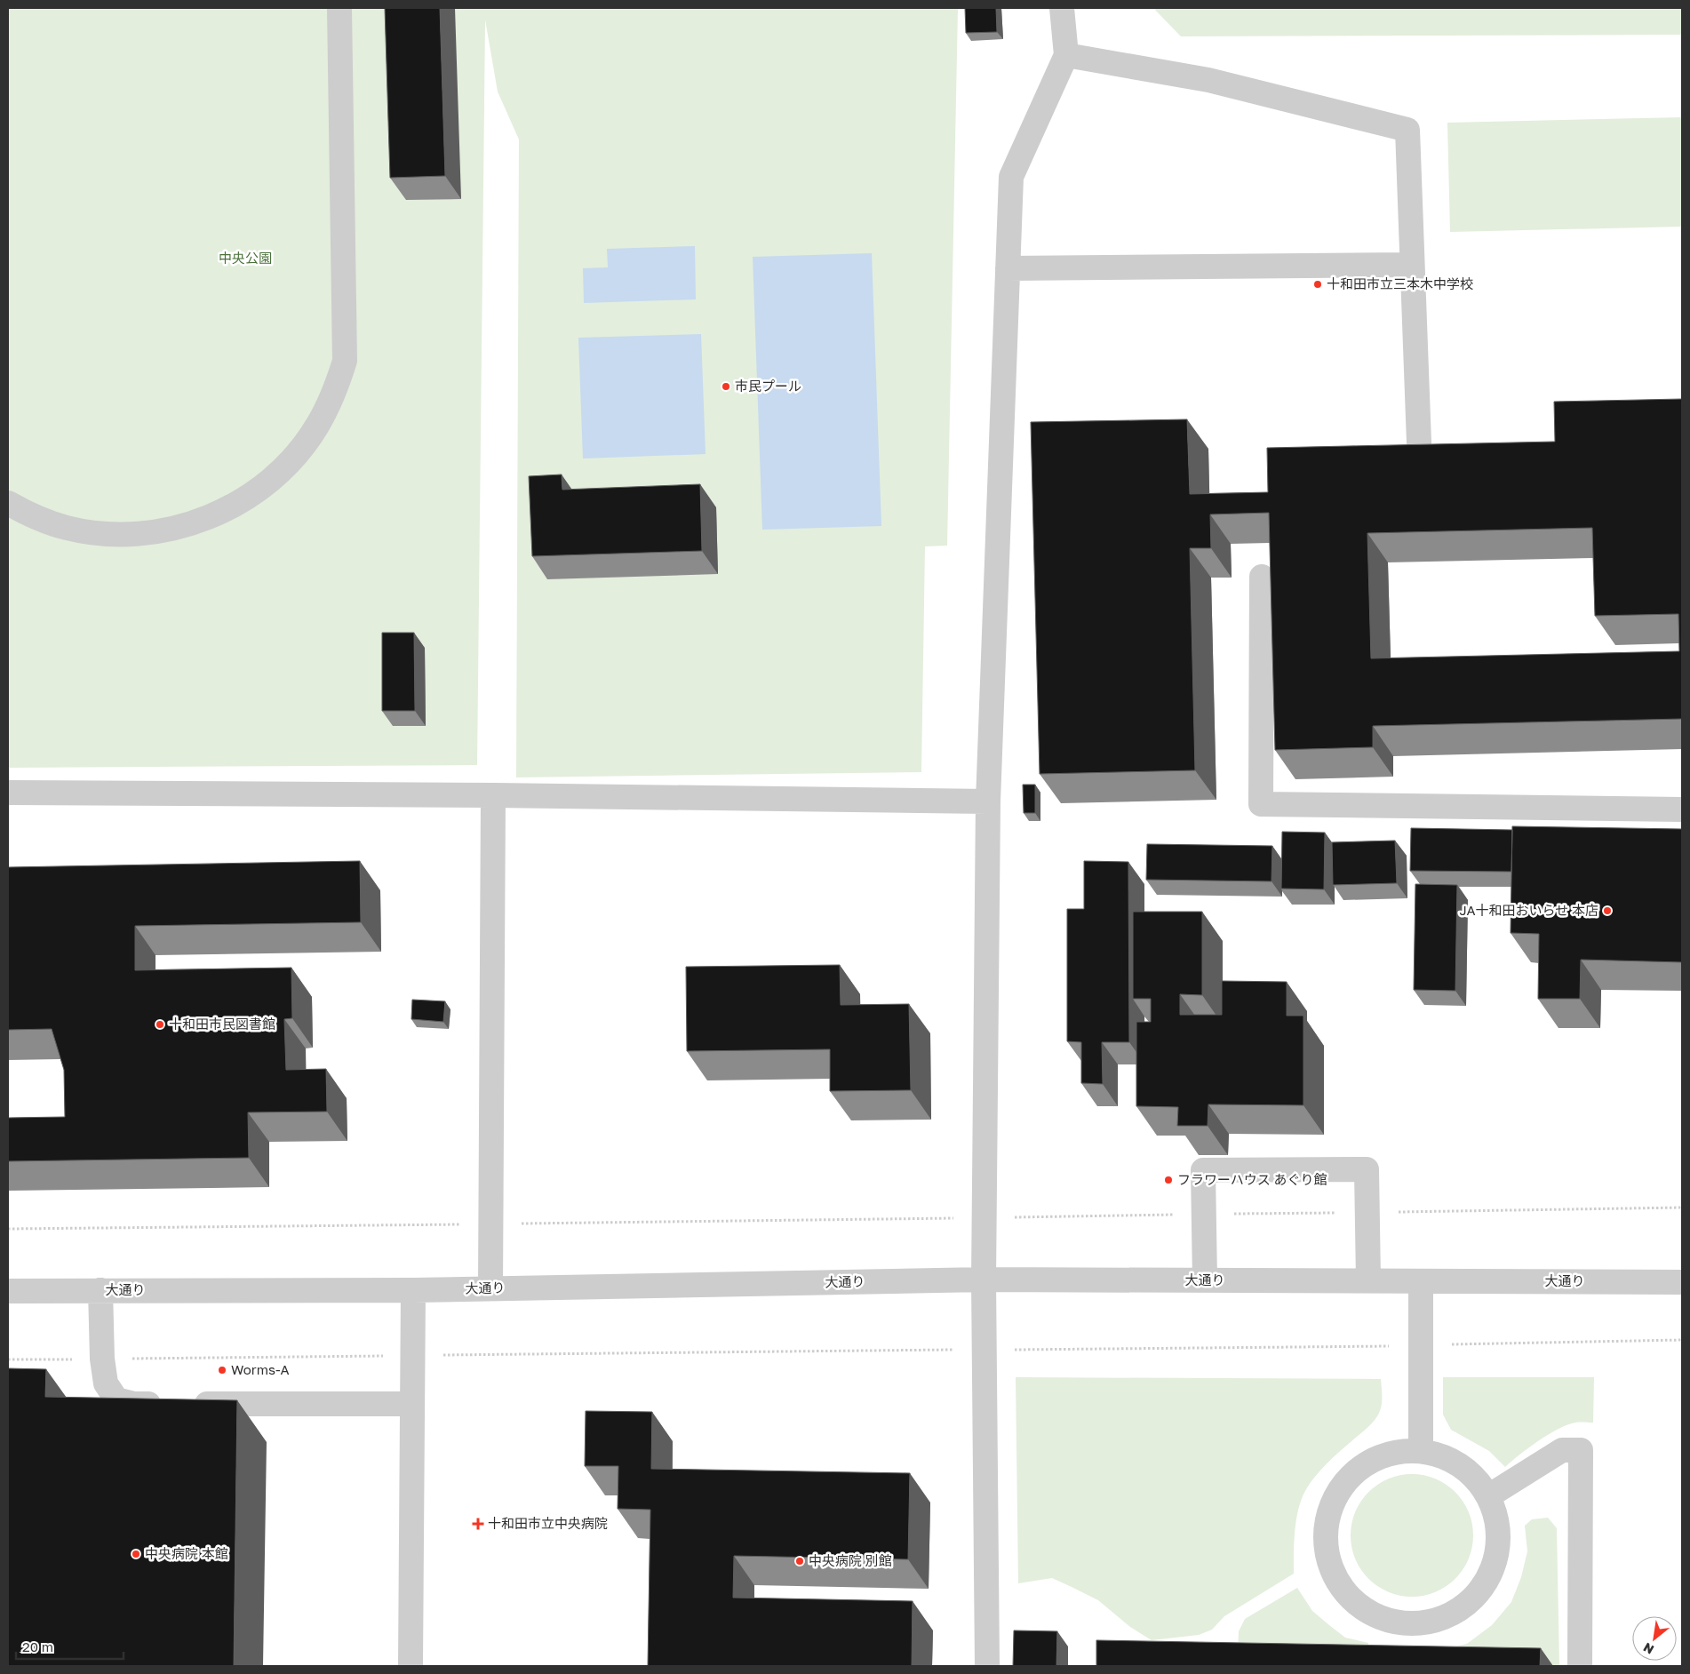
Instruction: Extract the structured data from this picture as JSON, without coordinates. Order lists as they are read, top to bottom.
{
  "streets": {
    "street": ["大通り"]
  },
  "parks": ["中央公園"],
  "places": {
    "other": [
      "十和田市立三本木中学校",
      "市民プール",
      "JA十和田おいらせ 本店",
      "十和田市民図書館",
      "フラワーハウス あぐり館",
      "Worms-A",
      "中央病院 本館",
      "中央病院 別館"
    ],
    "health": ["十和田市立中央病院"]
  },
  "scale_bar": "20 m",
  "north": "bottom left"
}
